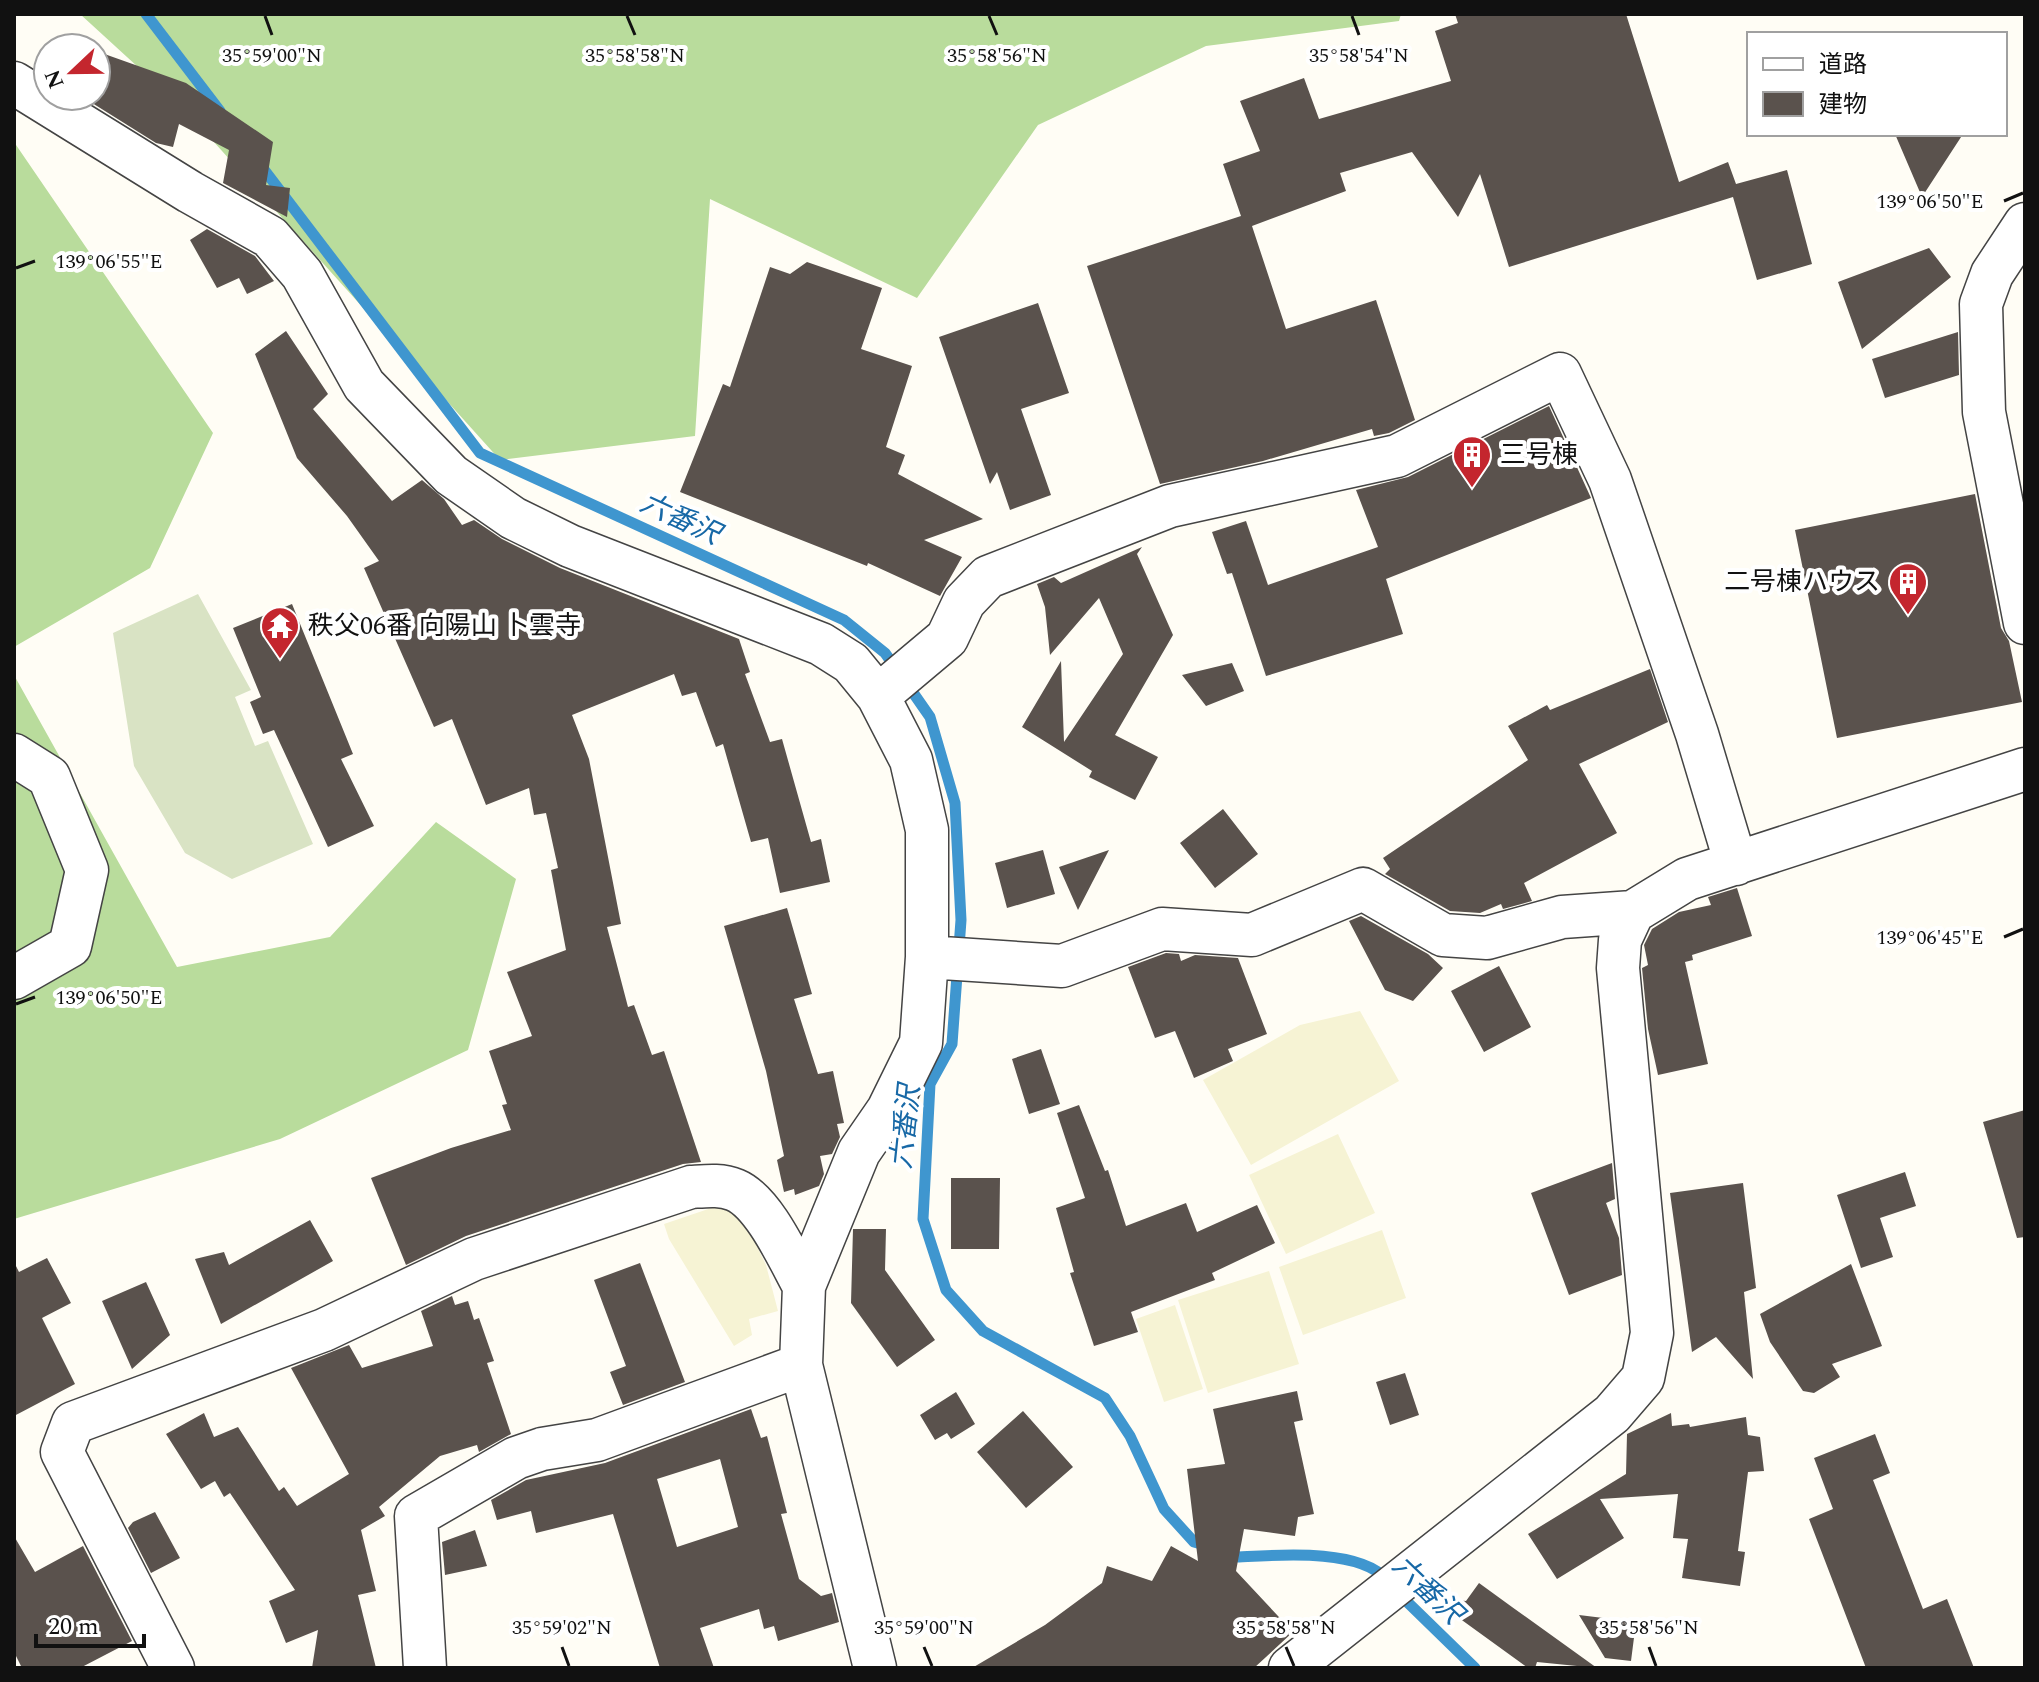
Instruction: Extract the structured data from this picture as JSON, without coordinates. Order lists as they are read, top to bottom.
{
  "water": ["六番沢"],
  "places": {
    "building": ["三号棟", "二号棟ハウス"],
    "temple": ["秩父06番 向陽山 卜雲寺"]
  },
  "legend": ["道路", "建物"],
  "scale_bar": "20 m",
  "north": "left",
  "coordinates": [
    "35°59'00\"N",
    "35°58'56\"N",
    "35°58'58\"N",
    "35°58'54\"N",
    "139°06'50\"E",
    "139°06'55\"E",
    "139°06'45\"E",
    "35°59'02\"N"
  ]
}
